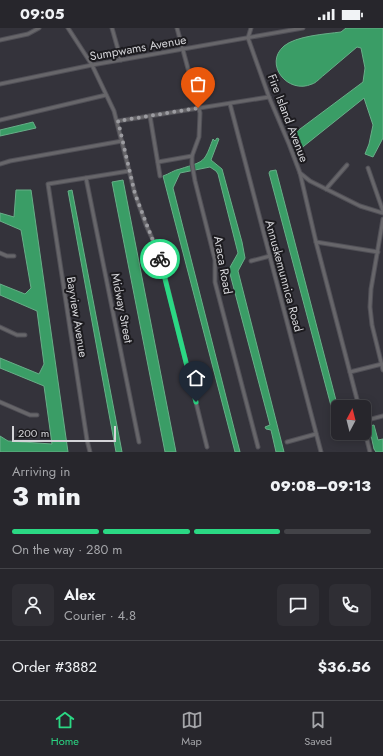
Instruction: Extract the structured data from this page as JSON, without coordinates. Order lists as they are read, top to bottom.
{
  "streets": {
    "street": [
      "Sumpwams Avenue",
      "Fire Island Avenue",
      "Araca Road",
      "Annuskemunnica Road",
      "Midway Street",
      "Bayview Avenue"
    ]
  },
  "crossings": [
    ["Sumpwams Avenue", "Fire Island Avenue"],
    ["Sumpwams Avenue", "Araca Road"],
    ["Midway Street", "Bayview Avenue"]
  ],
  "scale_bar": "200 m",
  "north": "top",
  "page": {
    "status": "09:05",
    "scale": "200 m",
    "heading": ["3 min", "Arriving in", "09:08–09:13"],
    "panel": [
      "Alex",
      "Courier · 4.8",
      "Order #3882",
      "$36.56"
    ],
    "bar": "On the way · 280 m",
    "tabs": ["Home", "Map", "Saved"]
  }
}
